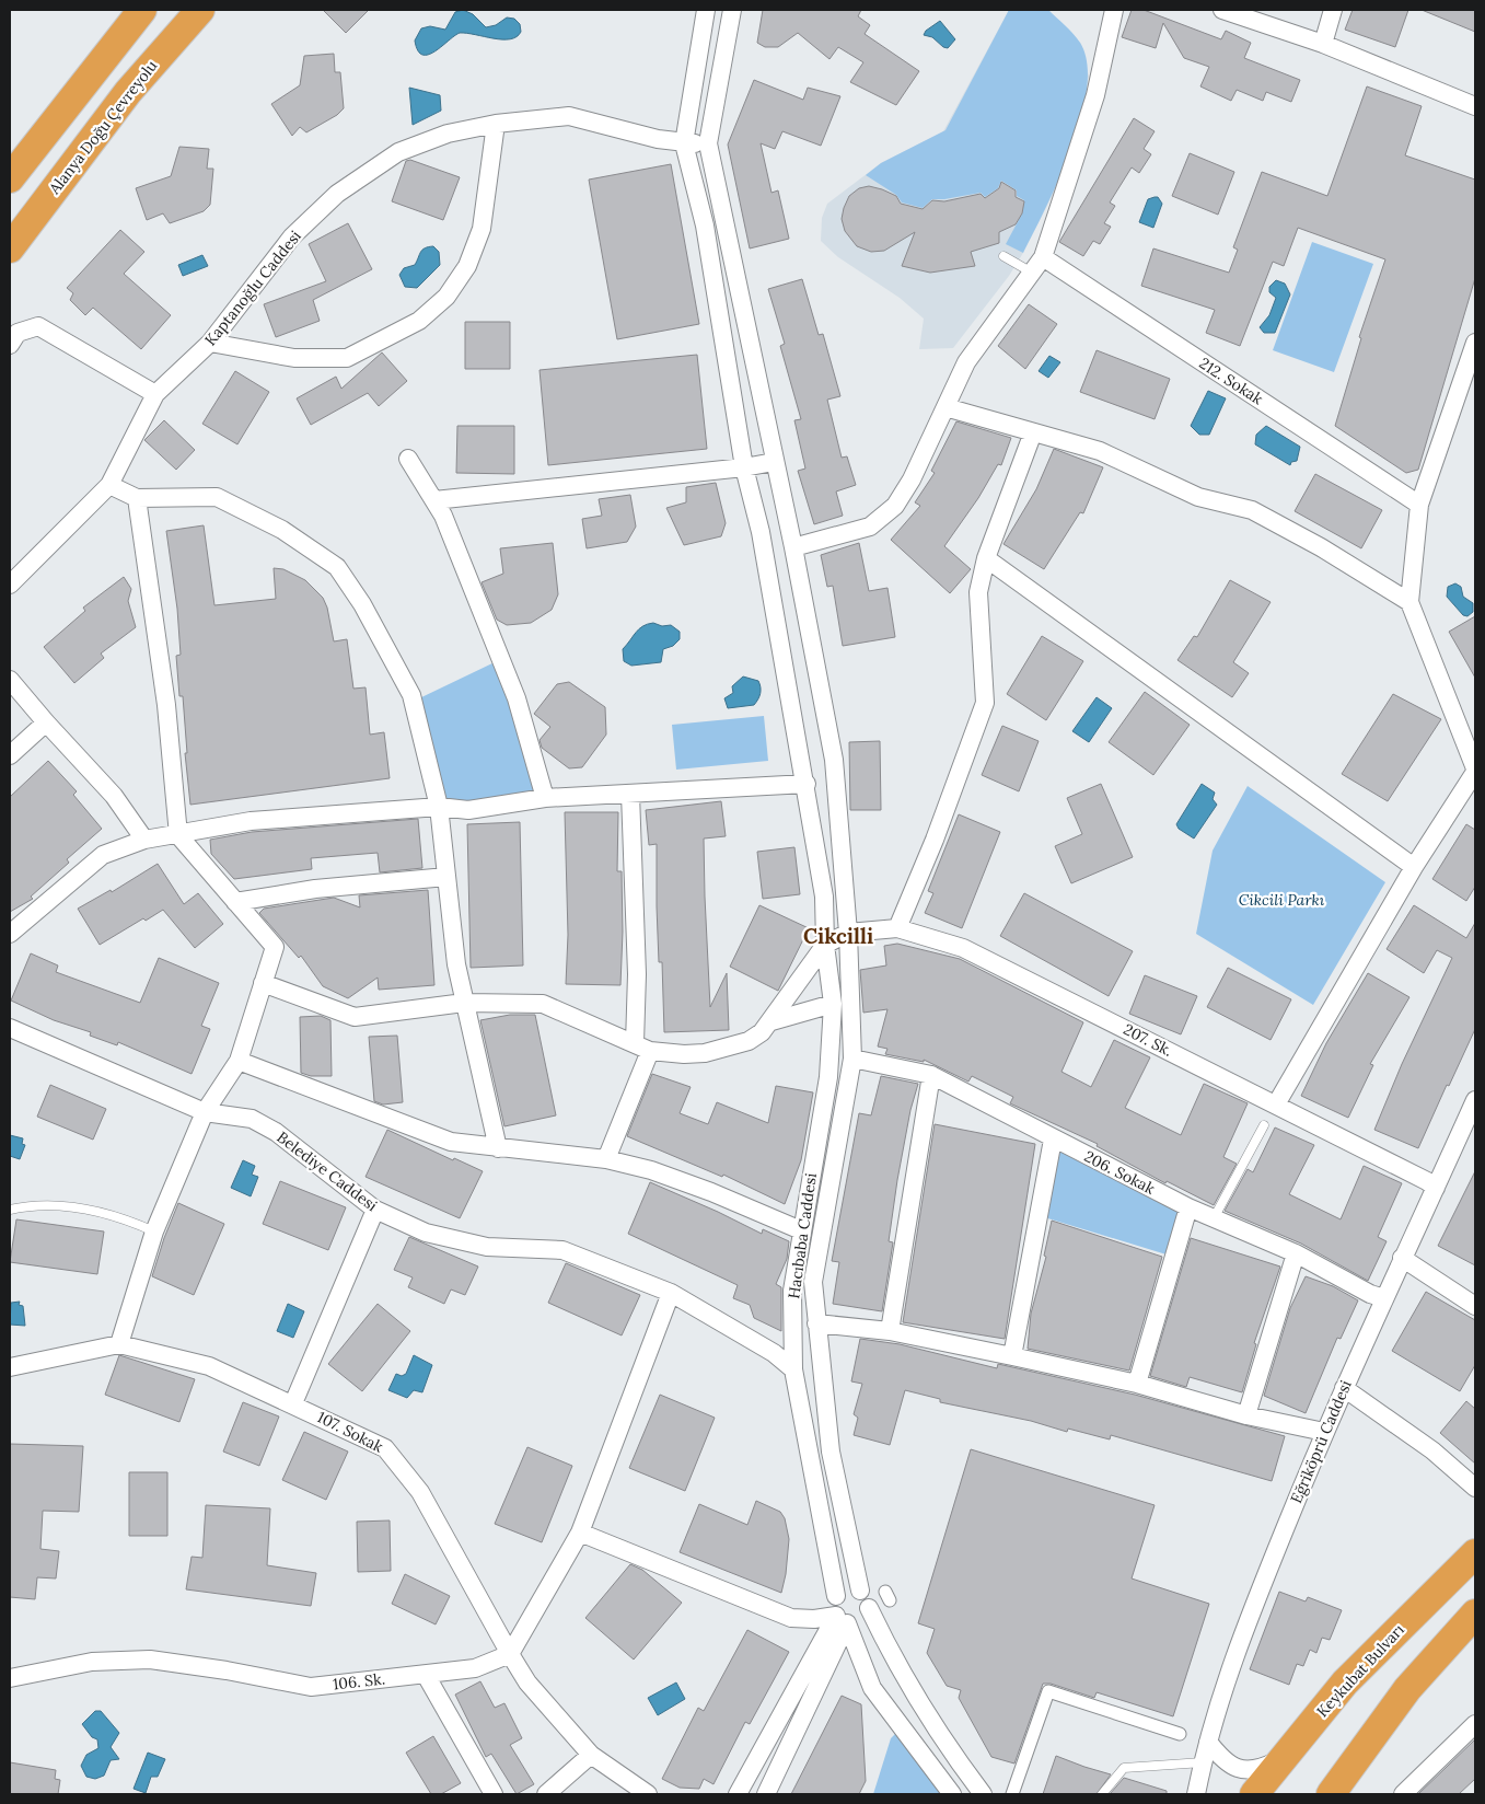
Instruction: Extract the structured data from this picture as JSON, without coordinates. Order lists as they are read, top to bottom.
{
  "streets": {
    "highway": ["Alanya Doğu Çevreyolu", "Keykubat Bulvarı"],
    "street": [
      "Kaptanoğlu Caddesi",
      "212. Sokak",
      "207. Sk.",
      "Belediye Caddesi",
      "206. Sokak",
      "Hacıbaba Caddesi",
      "107. Sokak",
      "Eğriköprü Caddesi",
      "106. Sk."
    ]
  },
  "crossings": [
    ["Kaptanoğlu Caddesi", "Hacıbaba Caddesi"],
    ["207. Sk.", "Eğriköprü Caddesi"],
    ["Belediye Caddesi", "Hacıbaba Caddesi"],
    ["206. Sokak", "Eğriköprü Caddesi"],
    ["107. Sokak", "106. Sk."]
  ],
  "districts": ["Cikcilli"],
  "parks": ["Cikcili Parkı"]
}
